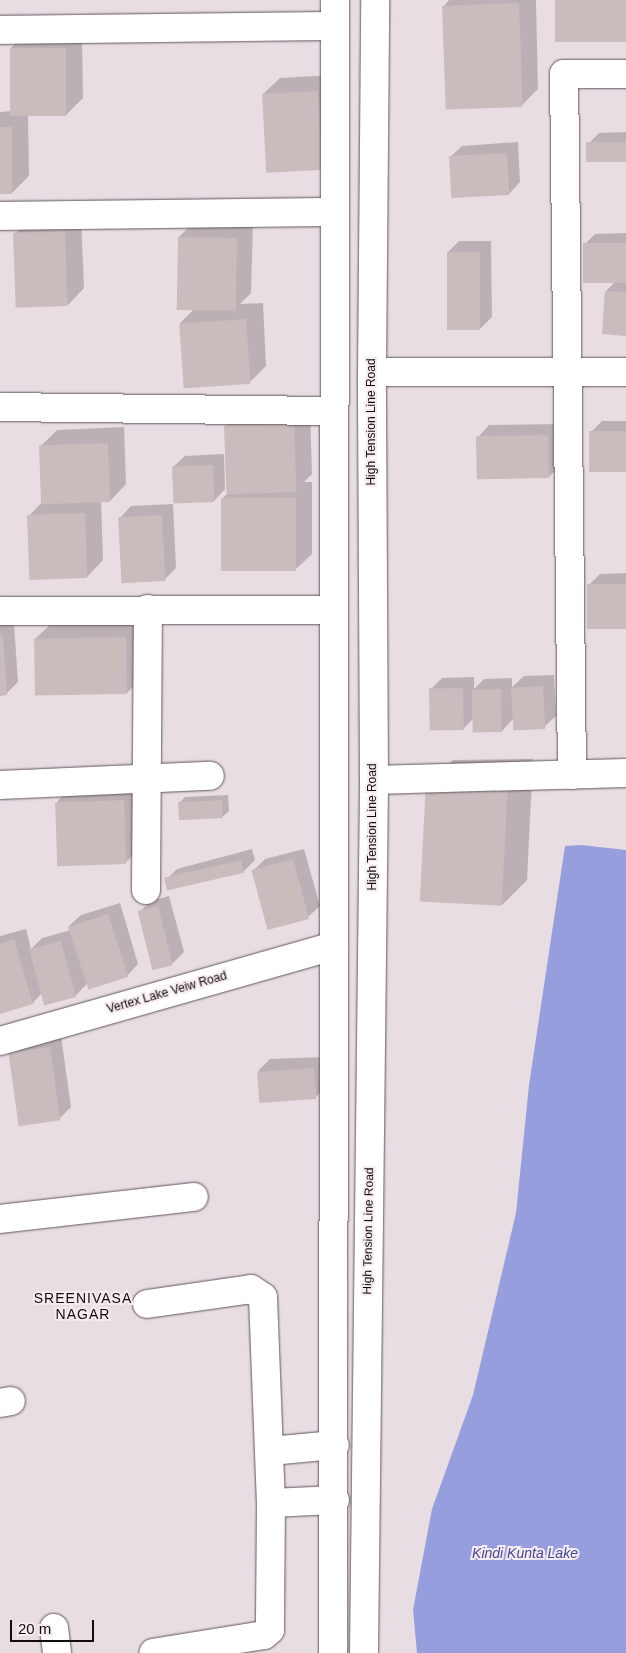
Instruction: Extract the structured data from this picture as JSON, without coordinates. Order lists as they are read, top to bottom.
{
  "streets": {
    "street": ["High Tension Line Road", "Vertex Lake Veiw Road"]
  },
  "districts": ["SREENIVASA NAGAR"],
  "water": ["Kindi Kunta Lake"],
  "scale_bar": "20 m"
}
